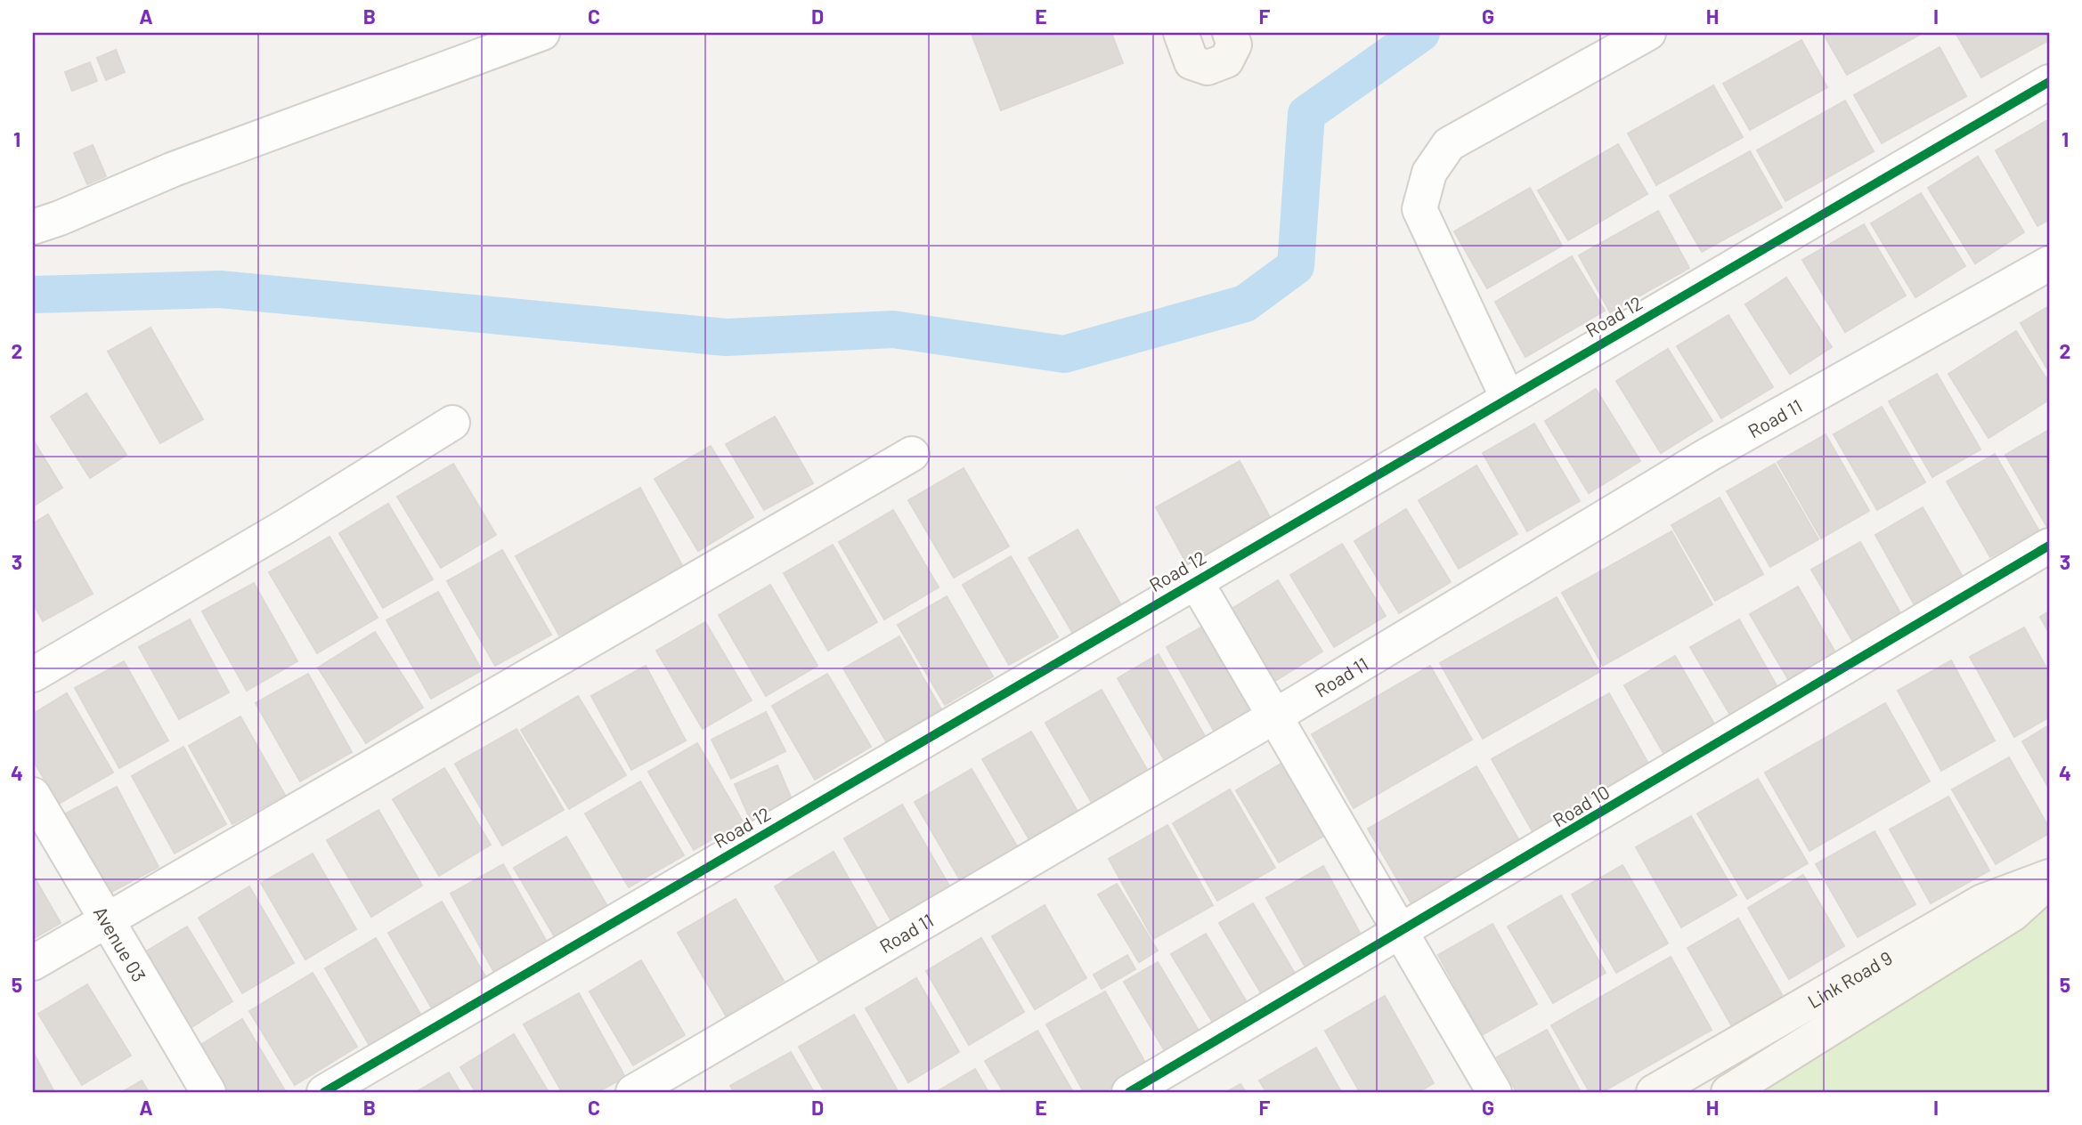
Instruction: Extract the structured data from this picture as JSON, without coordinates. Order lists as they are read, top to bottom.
{
  "streets": {
    "main road": ["Link Road 9"],
    "street": [
      "Road 12",
      "Road 11",
      "Road 10",
      "Avenue 03"
    ]
  },
  "grid": {
    "columns": [
      "A",
      "B",
      "C",
      "D",
      "E",
      "F",
      "G",
      "H",
      "I"
    ],
    "rows": [
      "1",
      "2",
      "3",
      "4",
      "5"
    ]
  }
}
